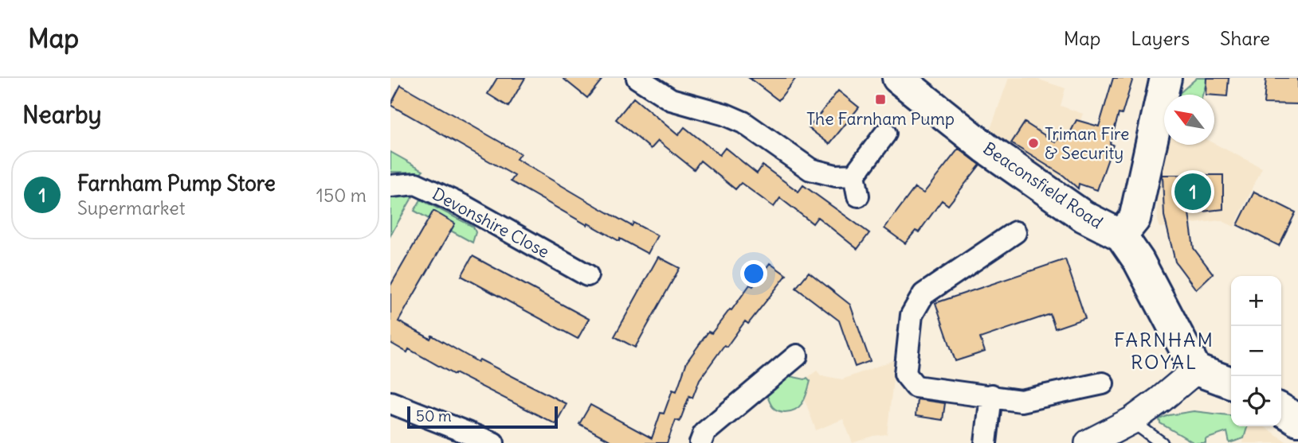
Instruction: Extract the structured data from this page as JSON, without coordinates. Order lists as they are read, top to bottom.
{
  "streets": {
    "main road": ["Beaconsfield Road"],
    "street": ["Devonshire Close"]
  },
  "districts": ["FARNHAM ROYAL"],
  "places": {
    "transit": ["The Farnham Pump"],
    "other": ["Triman Fire & Security"]
  },
  "scale_bar": "50 m",
  "north": "top left",
  "page": {
    "header": "Map",
    "nav": ["Map", "Layers", "Share"],
    "heading": "Nearby",
    "list": [
      {
        "mark": "1",
        "name": "Farnham Pump Store",
        "note": "Supermarket",
        "value": "150 m"
      }
    ],
    "pins": "1",
    "map_buttons": ["+", "−"],
    "scale": "50 m"
  }
}
